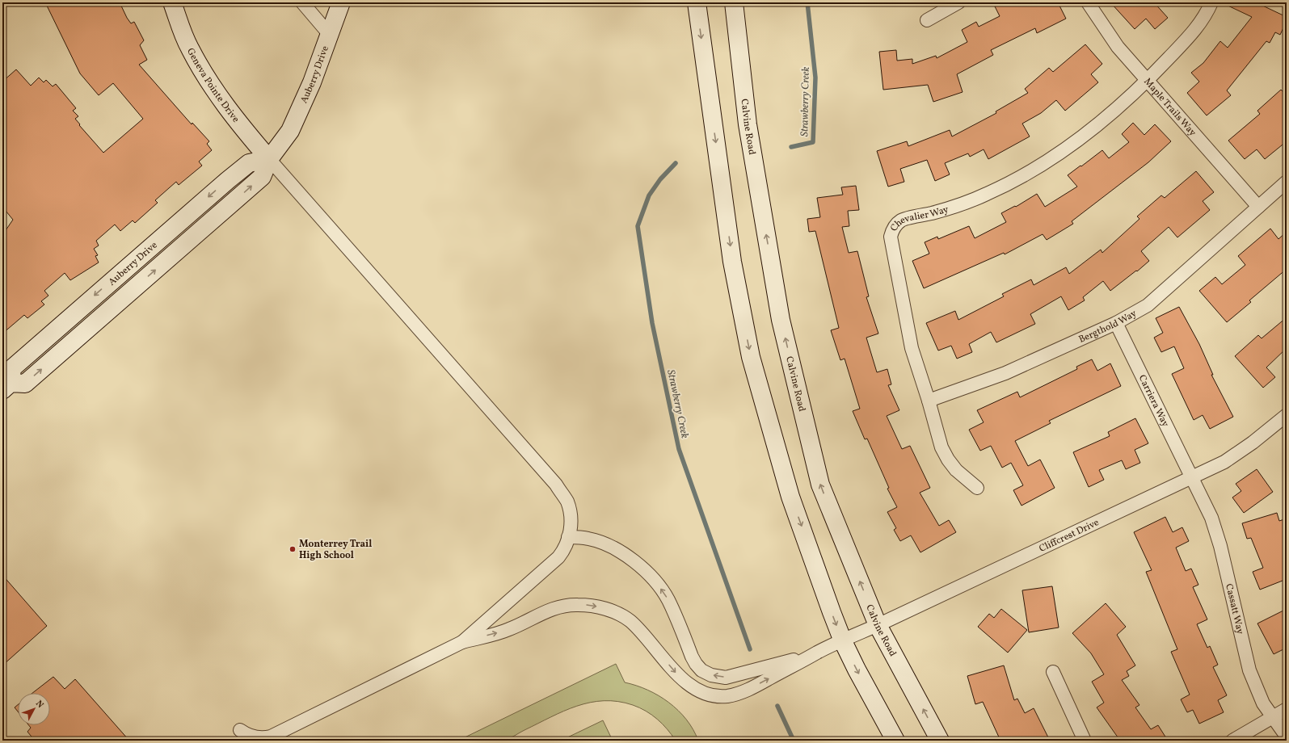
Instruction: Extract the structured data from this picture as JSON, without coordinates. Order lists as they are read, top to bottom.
{
  "streets": {
    "main road": ["Auberry Drive", "Geneva Pointe Drive", "Calvine Road"],
    "street": [
      "Maple Trails Way",
      "Chevalier Way",
      "Bergthold Way",
      "Carriera Way",
      "Cliffcrest Drive",
      "Cassatt Way"
    ]
  },
  "crossings": [
    ["Auberry Drive", "Geneva Pointe Drive"],
    ["Maple Trails Way", "Chevalier Way"],
    ["Maple Trails Way", "Bergthold Way"],
    ["Calvine Road", "Cliffcrest Drive"],
    ["Chevalier Way", "Bergthold Way"],
    ["Bergthold Way", "Carriera Way"],
    ["Carriera Way", "Cliffcrest Drive"],
    ["Carriera Way", "Cassatt Way"],
    ["Cliffcrest Drive", "Cassatt Way"]
  ],
  "water": ["Strawberry Creek"],
  "places": ["Monterrey Trail High School"],
  "north": "top right"
}
